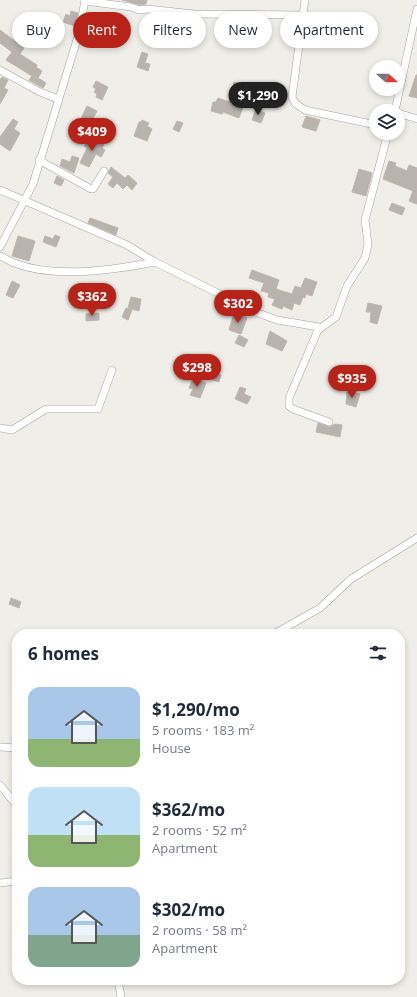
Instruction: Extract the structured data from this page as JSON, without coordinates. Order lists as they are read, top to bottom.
{
  "north": "right",
  "page": {
    "chip": [
      "Buy",
      "Rent",
      "Filters",
      "New",
      "Apartment"
    ],
    "price": [
      "$1,290",
      "$409",
      "$362",
      "$302",
      "$298",
      "$935"
    ],
    "heading": "6 homes",
    "list": [
      {
        "name": "$1,290/mo",
        "note": "5 rooms · 183 m² · House"
      },
      {
        "name": "$362/mo",
        "note": "2 rooms · 52 m² · Apartment"
      },
      {
        "name": "$302/mo",
        "note": "2 rooms · 58 m² · Apartment"
      }
    ]
  }
}
